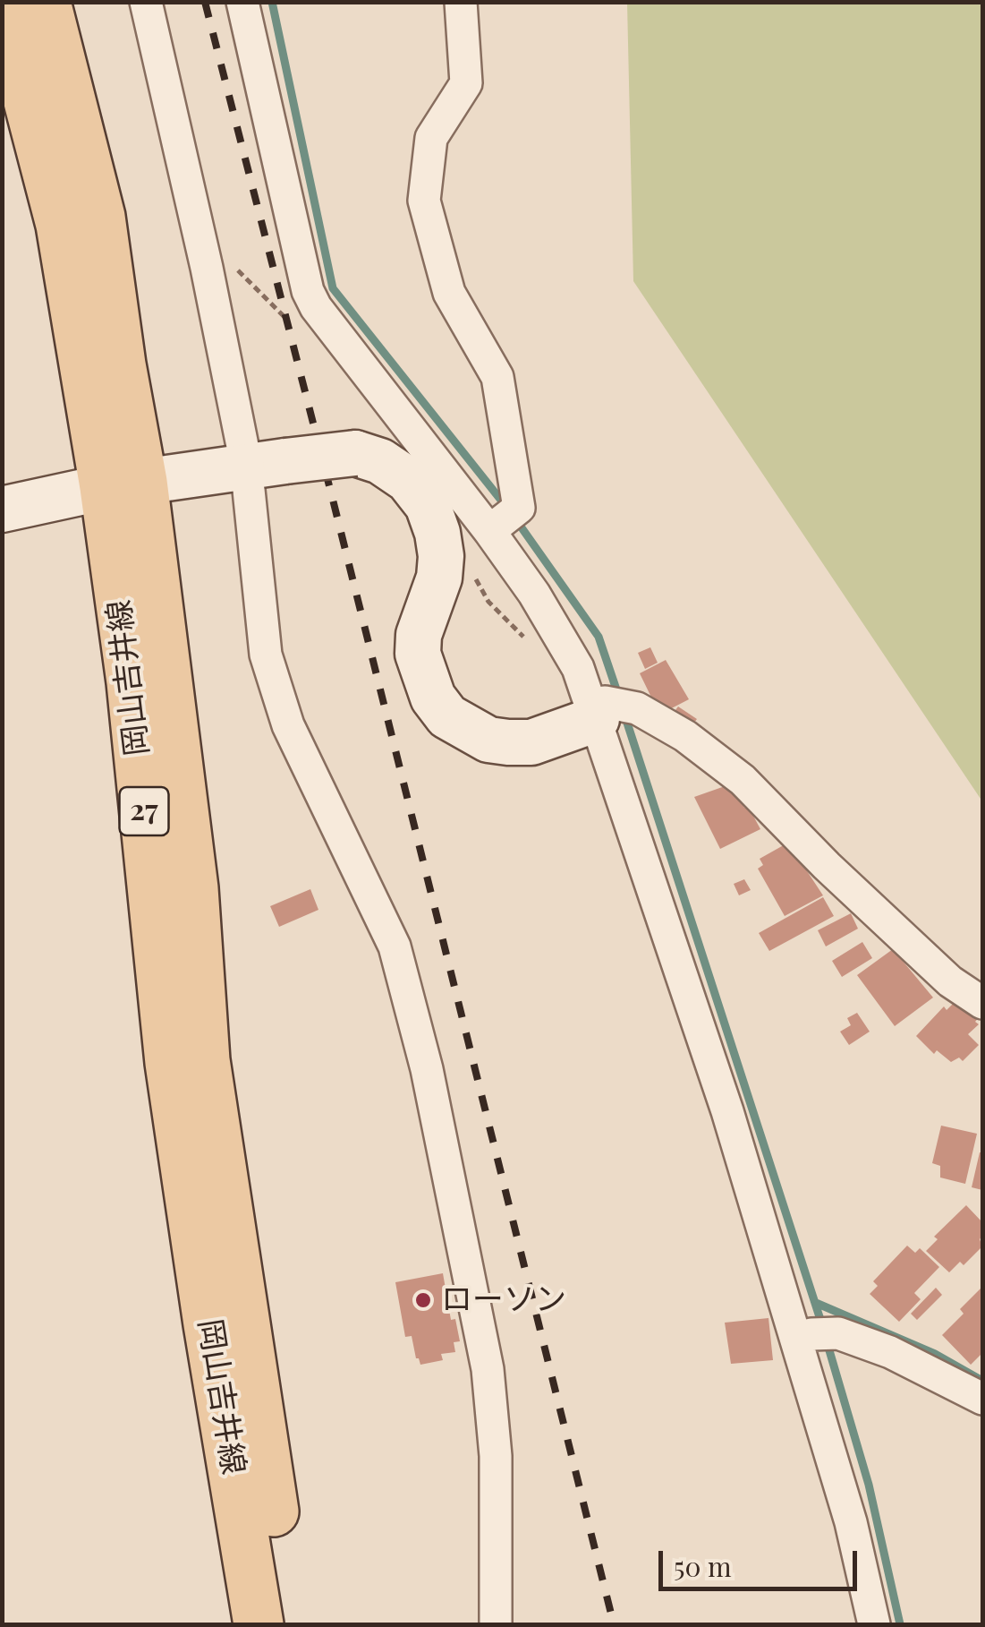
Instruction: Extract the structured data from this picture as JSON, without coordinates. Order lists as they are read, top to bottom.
{
  "streets": {
    "main road": ["岡山吉井線", "27"]
  },
  "places": ["ローソン"],
  "scale_bar": "50 m"
}
